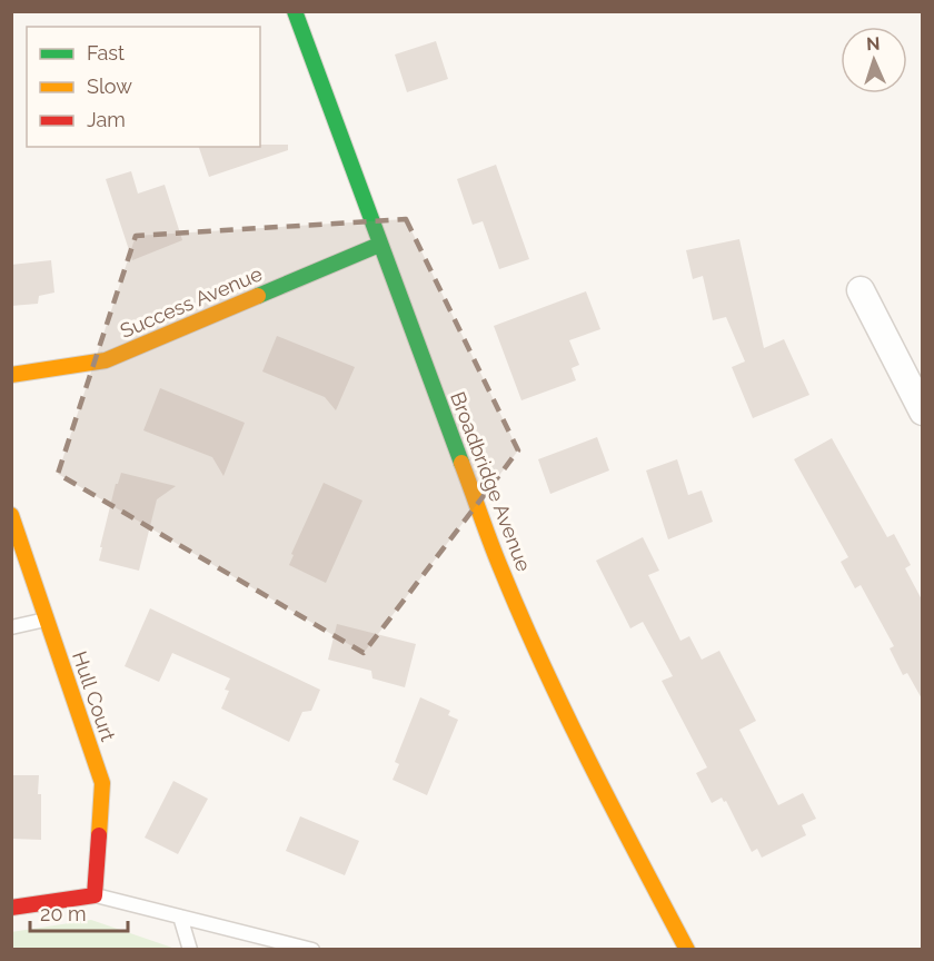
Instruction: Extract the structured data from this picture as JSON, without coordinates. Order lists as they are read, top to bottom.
{
  "streets": {
    "main road": ["Success Avenue", "Broadbridge Avenue", "Hull Court"]
  },
  "crossings": [
    ["Success Avenue", "Broadbridge Avenue"]
  ],
  "legend": ["Fast", "Slow", "Jam"],
  "scale_bar": "20 m",
  "north": "top"
}
